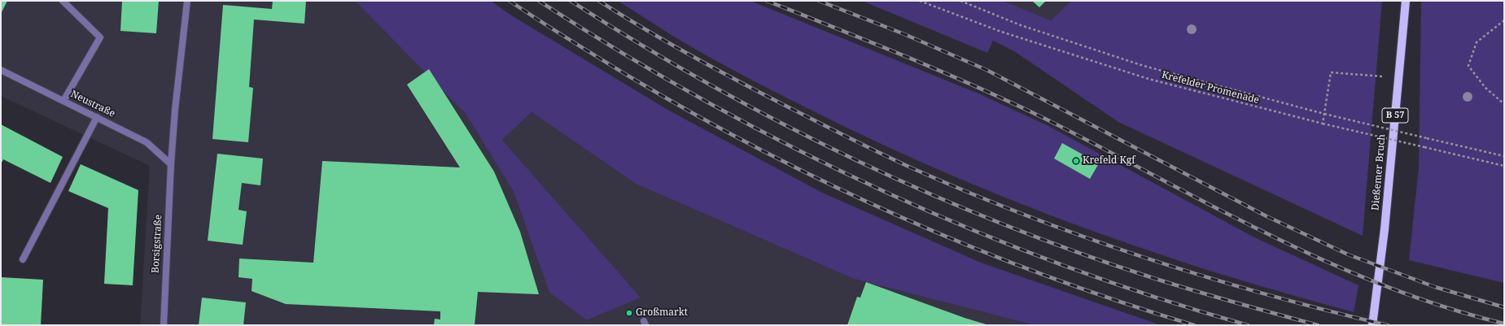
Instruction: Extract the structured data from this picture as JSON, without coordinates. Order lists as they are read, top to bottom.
{
  "streets": {
    "main road": ["B 57", "Dießemer Bruch"],
    "street": ["Neustraße", "Borsigstraße"],
    "path": ["Krefelder Promenade"]
  },
  "crossings": [
    ["Neustraße", "Borsigstraße"]
  ],
  "places": ["Krefeld Kgf", "Großmarkt"]
}
